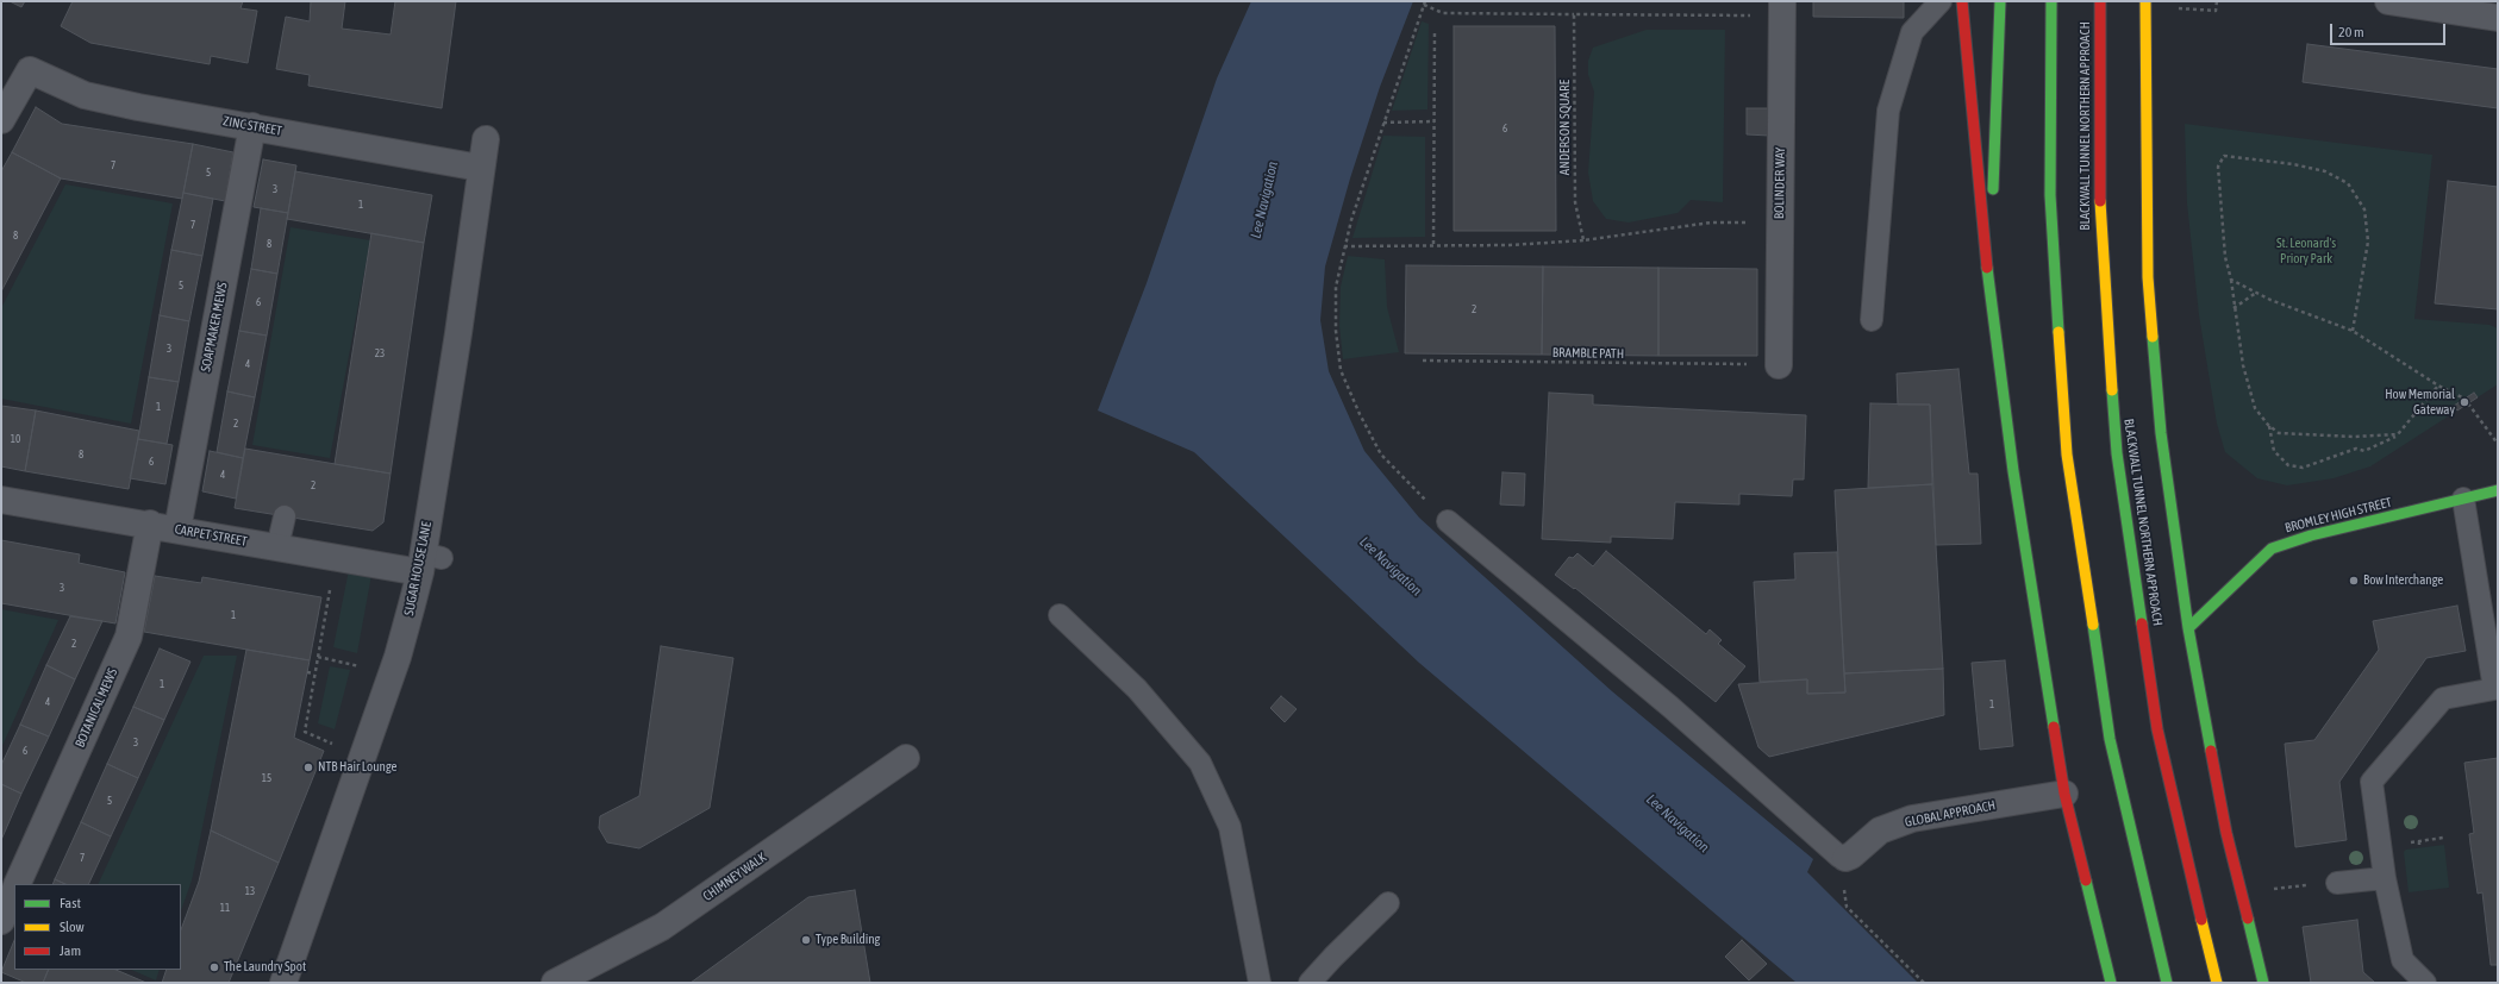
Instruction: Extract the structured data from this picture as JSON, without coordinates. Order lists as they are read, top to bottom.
{
  "streets": {
    "main road": ["BLACKWALL TUNNEL NORTHERN APPROACH", "BROMLEY HIGH STREET"],
    "street": [
      "ZINC STREET",
      "BOLINDER WAY",
      "SOAPMAKER MEWS",
      "CARPET STREET",
      "SUGAR HOUSE LANE",
      "BOTANICAL MEWS",
      "GLOBAL APPROACH",
      "CHIMNEY WALK"
    ],
    "path": ["ANDERSON SQUARE", "BRAMBLE PATH"]
  },
  "crossings": [
    ["ZINC STREET", "SOAPMAKER MEWS"],
    ["ZINC STREET", "SUGAR HOUSE LANE"],
    ["SOAPMAKER MEWS", "CARPET STREET"],
    ["CARPET STREET", "SUGAR HOUSE LANE"],
    ["CARPET STREET", "BOTANICAL MEWS"]
  ],
  "water": ["Lee Navigation"],
  "parks": ["St. Leonard's Priory Park"],
  "places": [
    "How Memorial Gateway",
    "Bow Interchange",
    "NTB Hair Lounge",
    "Type Building",
    "The Laundry Spot"
  ],
  "house_numbers": [
    "6",
    "7",
    "5",
    "3",
    "1",
    "7",
    "8",
    "8",
    "5",
    "6",
    "2",
    "3",
    "23",
    "4",
    "1",
    "2",
    "10",
    "8",
    "6",
    "4",
    "2",
    "3",
    "1",
    "2",
    "1",
    "4",
    "1",
    "3",
    "6",
    "15",
    "5",
    "7",
    "13",
    "11"
  ],
  "legend": ["Fast", "Slow", "Jam"],
  "scale_bar": "20 m"
}
